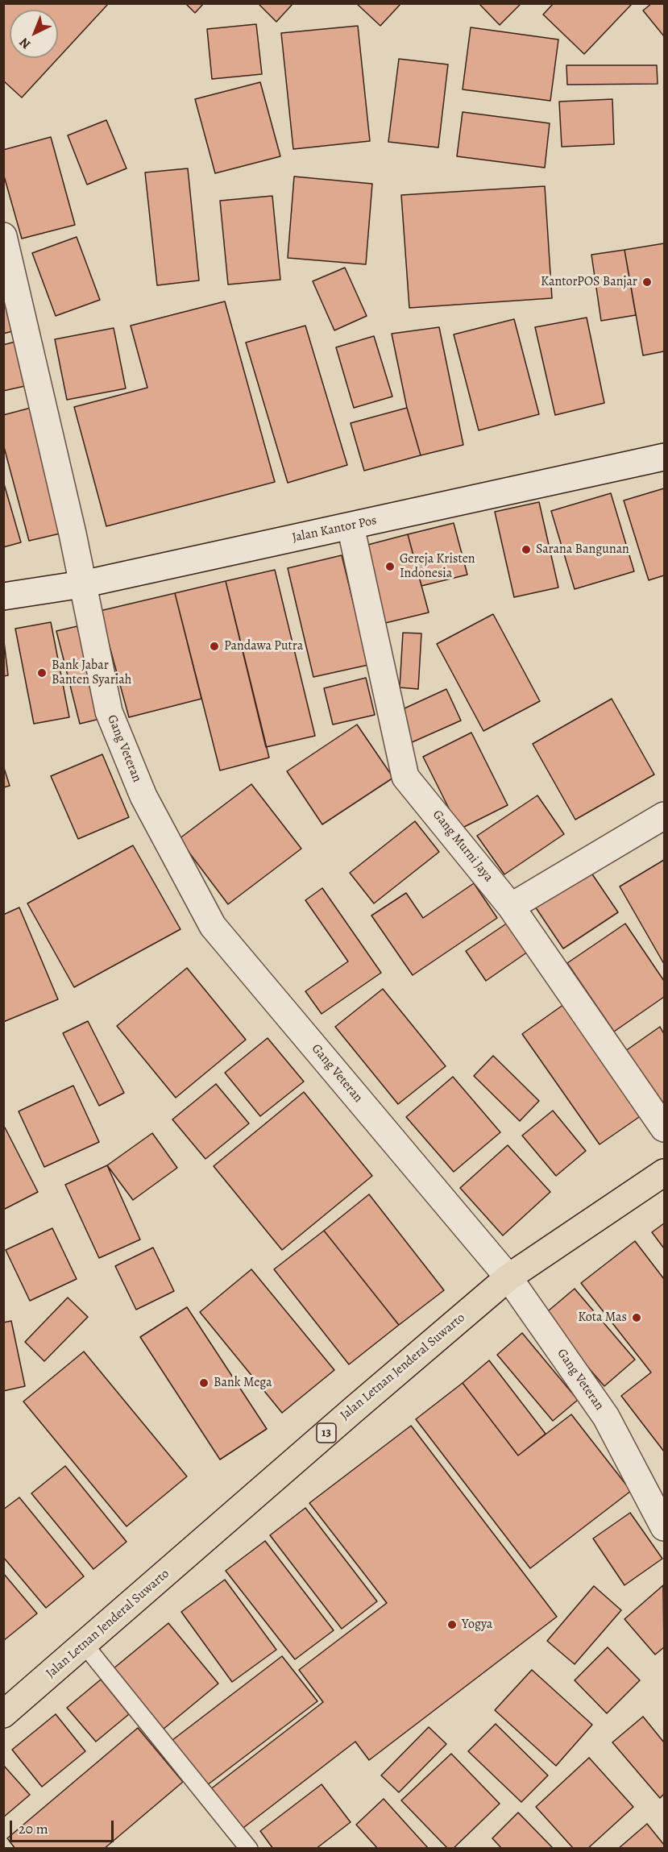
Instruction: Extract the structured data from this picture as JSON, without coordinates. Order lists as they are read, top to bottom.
{
  "streets": {
    "highway": ["Jalan Letnan Jenderal Suwarto", "13"],
    "street": ["Jalan Kantor Pos", "Gang Veteran", "Gang Murni Jaya"]
  },
  "crossings": [
    ["Jalan Kantor Pos", "Gang Veteran"],
    ["Jalan Kantor Pos", "Gang Murni Jaya"],
    ["Gang Veteran", "Jalan Letnan Jenderal Suwarto"]
  ],
  "places": [
    "KantorPOS Banjar",
    "Sarana Bangunan",
    "Gereja Kristen Indonesia",
    "Pandawa Putra",
    "Bank Jabar Banten Syariah",
    "Kota Mas",
    "Bank Mega",
    "Yogya"
  ],
  "scale_bar": "20 m",
  "north": "bottom left"
}
